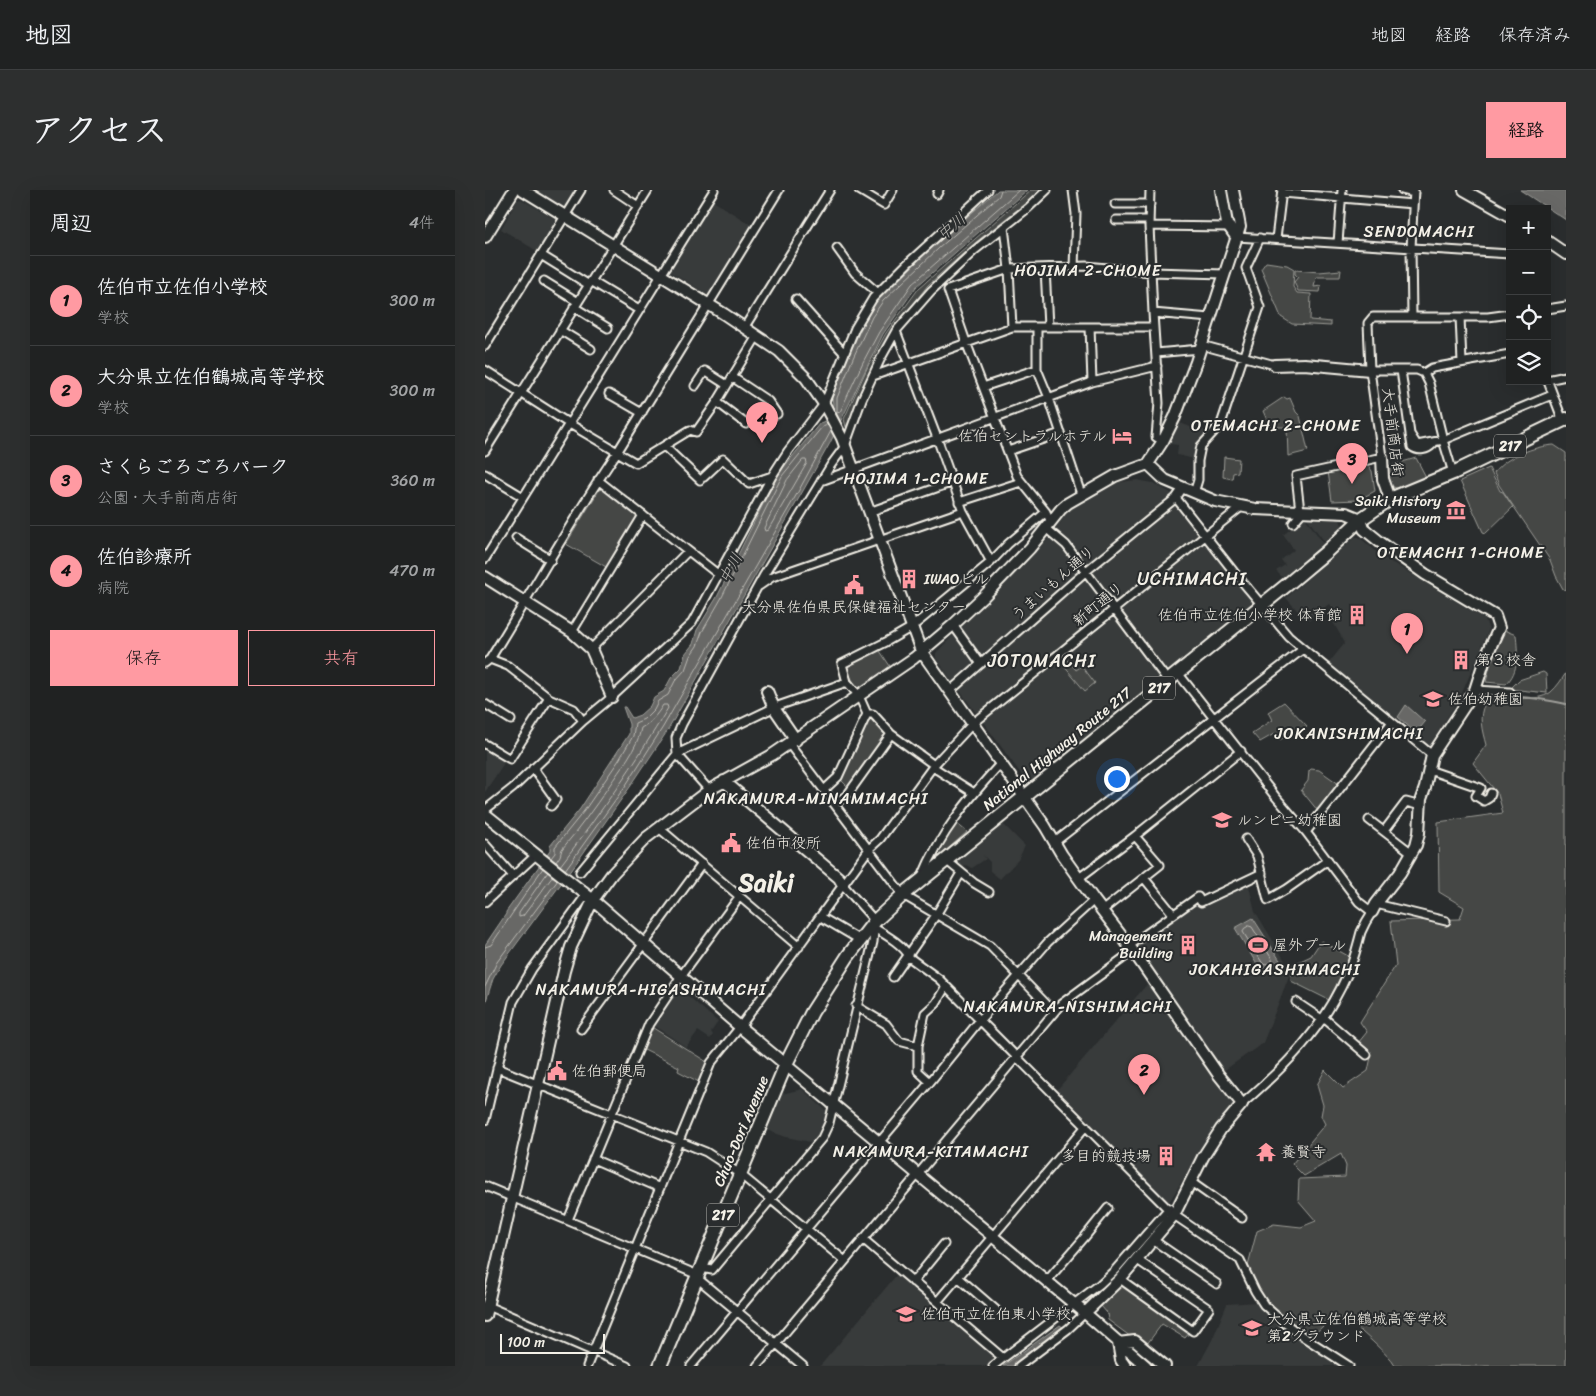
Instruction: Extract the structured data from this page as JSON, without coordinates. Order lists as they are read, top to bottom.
{
  "streets": {
    "highway": ["217", "National Highway Route 217", "Chuo-Dori Avenue"],
    "street": ["大手前商店街", "うまいもん通り", "新町通り"]
  },
  "crossings": [
    ["大手前商店街", "National Highway Route 217"],
    ["National Highway Route 217", "Chuo-Dori Avenue"]
  ],
  "districts": [
    "SENDOMACHI",
    "HOJIMA 2-CHOME",
    "OTEMACHI 2-CHOME",
    "HOJIMA 1-CHOME",
    "OTEMACHI 1-CHOME",
    "UCHIMACHI",
    "JOTOMACHI",
    "JOKANISHIMACHI",
    "NAKAMURA-MINAMIMACHI",
    "Saiki",
    "JOKAHIGASHIMACHI",
    "NAKAMURA-HIGASHIMACHI",
    "NAKAMURA-NISHIMACHI",
    "NAKAMURA-KITAMACHI"
  ],
  "water": ["中川"],
  "places": {
    "hotel": ["佐伯セントラルホテル"],
    "museum": ["Saiki History Museum"],
    "building": [
      "IWAOビル",
      "佐伯市立佐伯小学校 体育館",
      "第３校舎",
      "Management Building",
      "多目的競技場"
    ],
    "public building": ["大分県佐伯県民保健福祉センター", "佐伯市役所", "佐伯郵便局"],
    "school or university": [
      "佐伯幼稚園",
      "ルンビニ幼稚園",
      "佐伯市立佐伯東小学校",
      "大分県立佐伯鶴城高等学校 第2グラウンド"
    ],
    "sports": ["屋外プール"],
    "temple": ["養賢寺"]
  },
  "scale_bar": "100 m",
  "page": {
    "header": "地図",
    "nav": ["地図", "経路", "保存済み"],
    "title": "アクセス",
    "buttons": [
      "経路",
      ["保存", "共有"]
    ],
    "heading": ["周辺", "4件"],
    "map_buttons": ["+", "−"],
    "list": [
      {
        "mark": "1",
        "name": "佐伯市立佐伯小学校",
        "note": "学校",
        "value": "300 m"
      },
      {
        "mark": "2",
        "name": "大分県立佐伯鶴城高等学校",
        "note": "学校",
        "value": "300 m"
      },
      {
        "mark": "3",
        "name": "さくらごろごろパーク",
        "note": "公園 · 大手前商店街",
        "value": "360 m"
      },
      {
        "mark": "4",
        "name": "佐伯診療所",
        "note": "病院",
        "value": "470 m"
      }
    ],
    "pins": [
      "4",
      "3",
      "1",
      "2"
    ],
    "scale": "100 m"
  }
}
